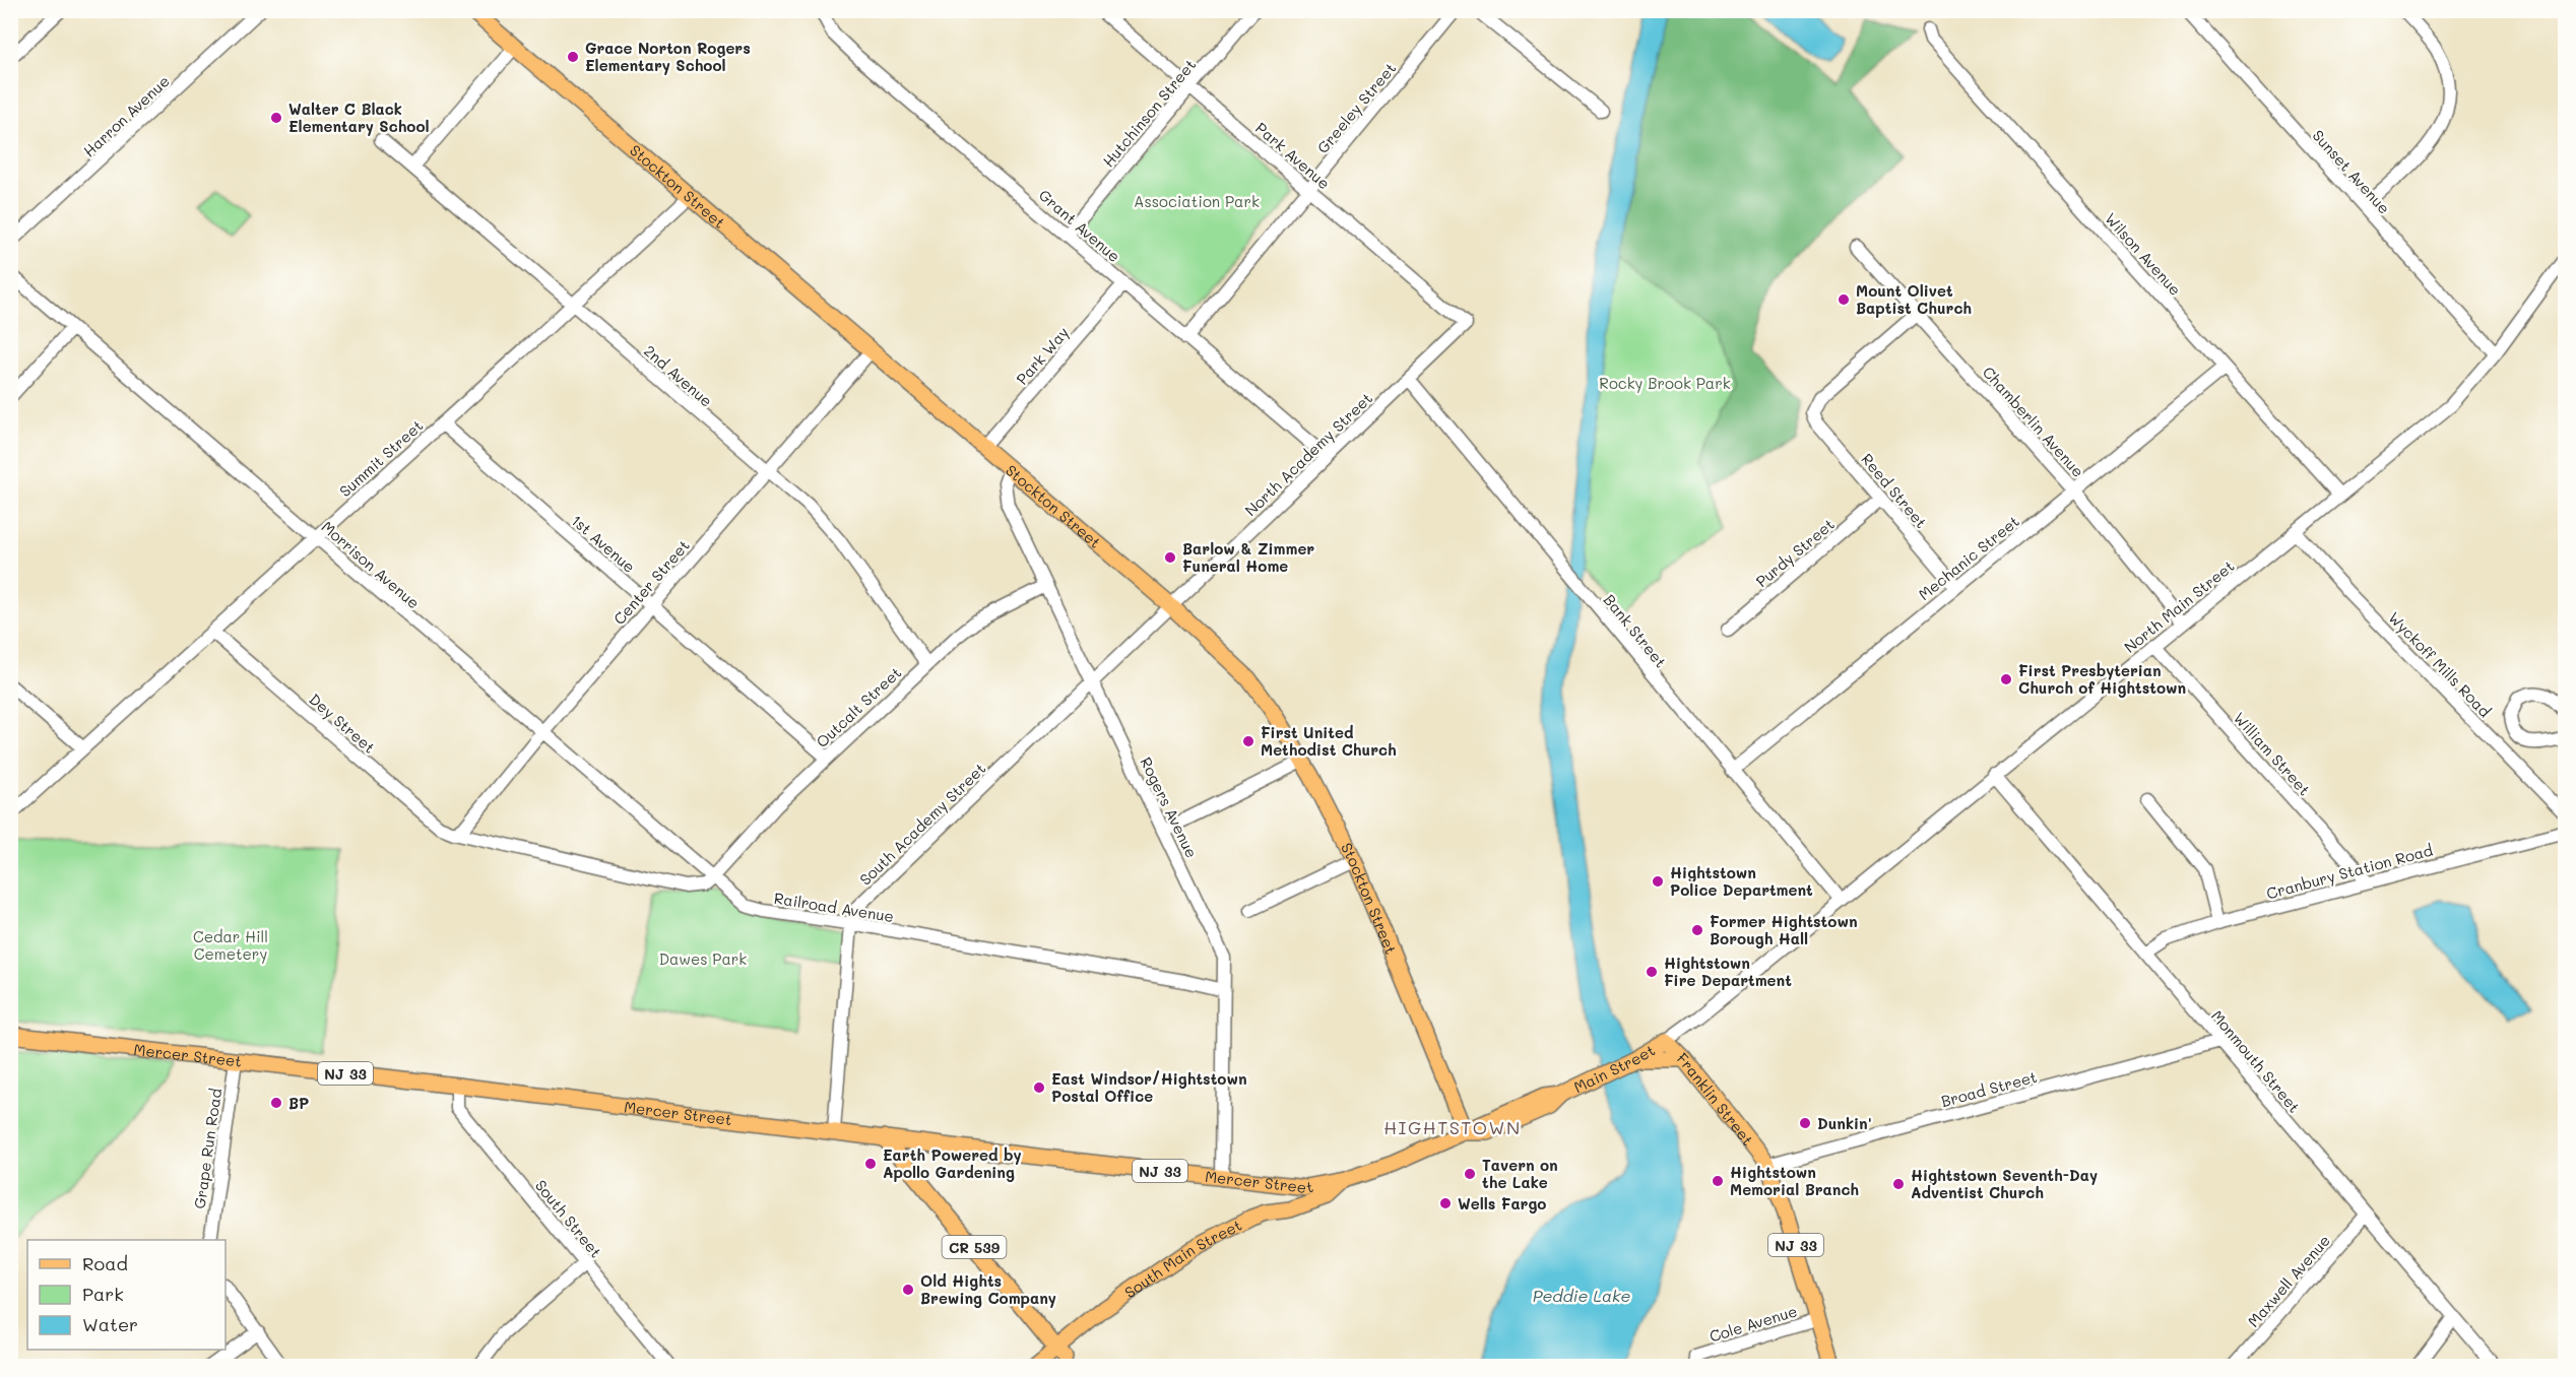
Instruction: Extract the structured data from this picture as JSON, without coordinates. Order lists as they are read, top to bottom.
{
  "streets": {
    "main road": [
      "Stockton Street",
      "Mercer Street",
      "Main Street",
      "NJ 33",
      "Franklin Street",
      "CR 539",
      "South Main Street"
    ],
    "street": [
      "Greeley Street",
      "Hutchinson Street",
      "Harron Avenue",
      "Park Avenue",
      "Sunset Avenue",
      "Grant Avenue",
      "Wilson Avenue",
      "Park Way",
      "2nd Avenue",
      "Chamberlin Avenue",
      "North Academy Street",
      "Summit Street",
      "Reed Street",
      "1st Avenue",
      "Purdy Street",
      "Mechanic Street",
      "Morrison Avenue",
      "Center Street",
      "North Main Street",
      "Bank Street",
      "Wyckoff Mills Road",
      "Outcalt Street",
      "Dey Street",
      "William Street",
      "Rogers Avenue",
      "South Academy Street",
      "Cranbury Station Road",
      "Railroad Avenue",
      "Monmouth Street",
      "Broad Street",
      "Grape Run Road",
      "South Street",
      "Maxwell Avenue",
      "Cole Avenue"
    ]
  },
  "crossings": [
    ["Greeley Street", "Park Avenue"],
    ["Greeley Street", "Grant Avenue"],
    ["Hutchinson Street", "Park Avenue"],
    ["Hutchinson Street", "Grant Avenue"],
    ["Park Avenue", "North Academy Street"],
    ["Sunset Avenue", "North Main Street"],
    ["Stockton Street", "Park Way"],
    ["Stockton Street", "North Academy Street"],
    ["Stockton Street", "Summit Street"],
    ["Stockton Street", "Center Street"],
    ["Stockton Street", "Rogers Avenue"],
    ["Stockton Street", "South Academy Street"],
    ["Stockton Street", "Main Street"],
    ["Grant Avenue", "Park Way"],
    ["Grant Avenue", "North Academy Street"],
    ["Wilson Avenue", "Mechanic Street"],
    ["Wilson Avenue", "North Main Street"],
    ["2nd Avenue", "Summit Street"],
    ["2nd Avenue", "Center Street"],
    ["2nd Avenue", "Outcalt Street"],
    ["Chamberlin Avenue", "Reed Street"],
    ["Chamberlin Avenue", "Mechanic Street"],
    ["Chamberlin Avenue", "North Main Street"],
    ["North Academy Street", "Bank Street"],
    ["North Academy Street", "South Academy Street"],
    ["Summit Street", "1st Avenue"],
    ["Summit Street", "Morrison Avenue"],
    ["Summit Street", "Dey Street"],
    ["Reed Street", "Purdy Street"],
    ["Reed Street", "Mechanic Street"],
    ["1st Avenue", "Center Street"],
    ["1st Avenue", "Outcalt Street"],
    ["Mechanic Street", "Bank Street"],
    ["Morrison Avenue", "Center Street"],
    ["Morrison Avenue", "Outcalt Street"],
    ["Morrison Avenue", "Railroad Avenue"],
    ["Center Street", "Dey Street"],
    ["North Main Street", "Bank Street"],
    ["North Main Street", "Wyckoff Mills Road"],
    ["North Main Street", "William Street"],
    ["North Main Street", "Monmouth Street"],
    ["North Main Street", "Main Street"],
    ["North Main Street", "Franklin Street"],
    ["Outcalt Street", "Rogers Avenue"],
    ["Outcalt Street", "Railroad Avenue"],
    ["William Street", "Cranbury Station Road"],
    ["Rogers Avenue", "South Academy Street"],
    ["Rogers Avenue", "Railroad Avenue"],
    ["Rogers Avenue", "Mercer Street"],
    ["South Academy Street", "Railroad Avenue"],
    ["South Academy Street", "Mercer Street"],
    ["Cranbury Station Road", "Monmouth Street"],
    ["Mercer Street", "Main Street"],
    ["Mercer Street", "Grape Run Road"],
    ["Mercer Street", "South Street"],
    ["Mercer Street", "CR 539"],
    ["Mercer Street", "South Main Street"],
    ["Monmouth Street", "Broad Street"],
    ["Monmouth Street", "Maxwell Avenue"],
    ["Main Street", "Franklin Street"],
    ["Main Street", "South Main Street"],
    ["Broad Street", "Franklin Street"],
    ["Franklin Street", "Cole Avenue"],
    ["CR 539", "South Main Street"]
  ],
  "districts": ["HIGHTSTOWN"],
  "water": ["Peddie Lake"],
  "parks": [
    "Association Park",
    "Rocky Brook Park",
    "Cedar Hill Cemetery",
    "Dawes Park"
  ],
  "places": [
    "Grace Norton Rogers Elementary School",
    "Walter C Black Elementary School",
    "Mount Olivet Baptist Church",
    "Barlow & Zimmer Funeral Home",
    "First Presbyterian Church of Hightstown",
    "First United Methodist Church",
    "Hightstown Police Department",
    "Former Hightstown Borough Hall",
    "Hightstown Fire Department",
    "East Windsor/Hightstown Postal Office",
    "BP",
    "Dunkin'",
    "Earth Powered by Apollo Gardening",
    "Tavern on the Lake",
    "Hightstown Memorial Branch",
    "Hightstown Seventh-Day Adventist Church",
    "Wells Fargo",
    "Old Hights Brewing Company"
  ],
  "legend": ["Road", "Park", "Water"]
}
